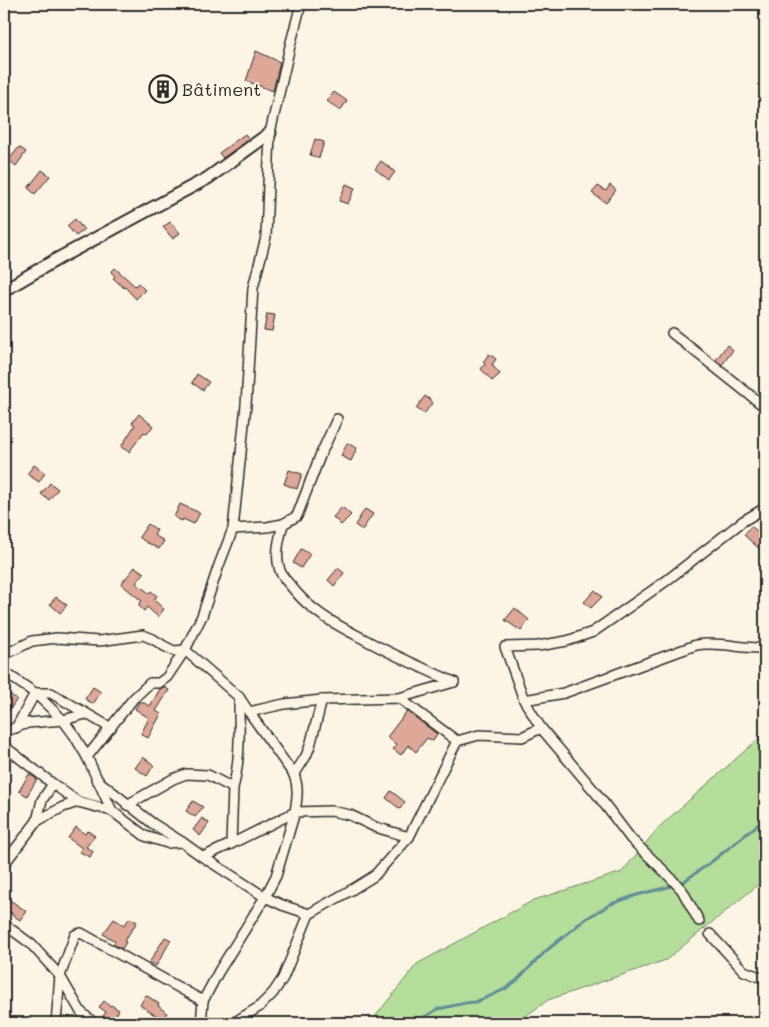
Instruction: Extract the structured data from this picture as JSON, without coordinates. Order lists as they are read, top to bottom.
{
  "places": {
    "building": ["Bâtiment"]
  }
}
